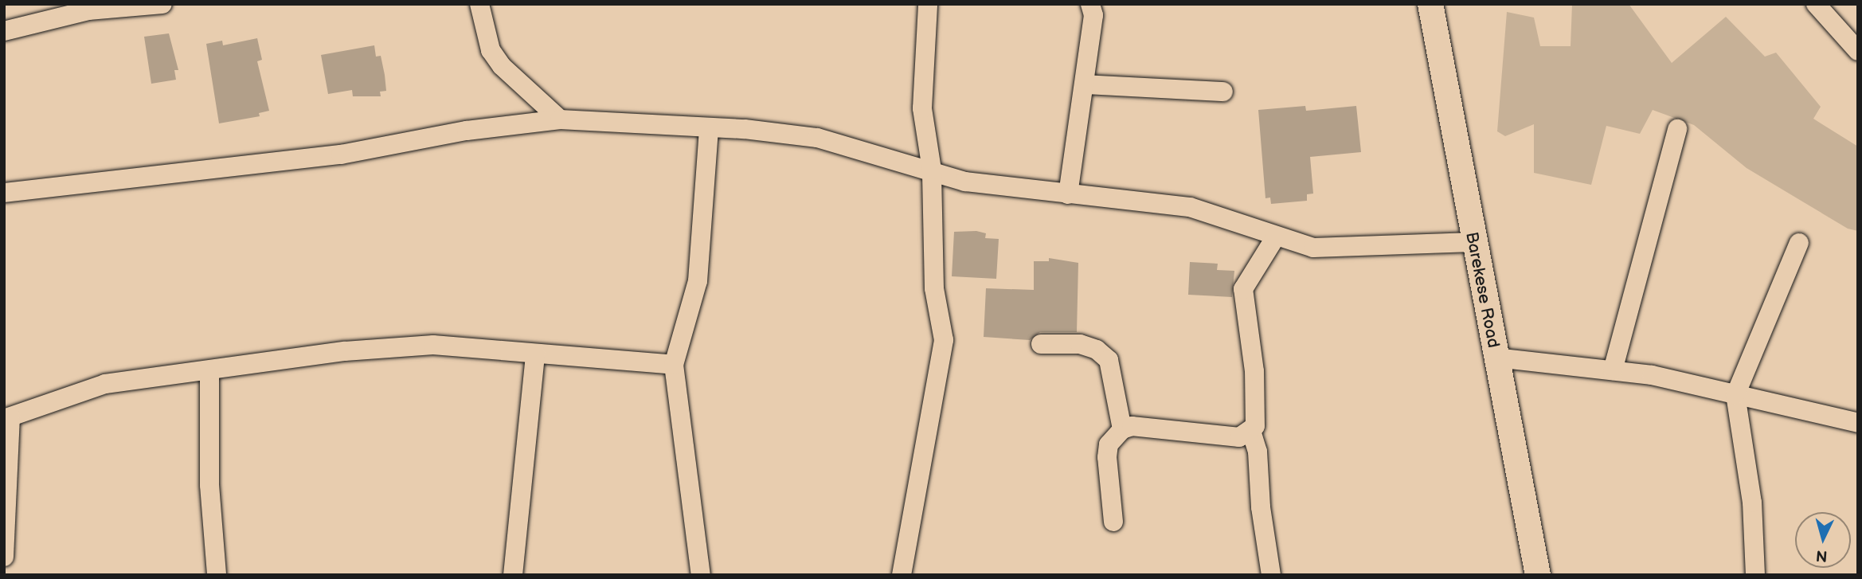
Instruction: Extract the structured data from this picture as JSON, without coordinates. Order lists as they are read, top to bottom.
{
  "streets": {
    "main road": ["Barekese Road"]
  },
  "north": "bottom"
}
